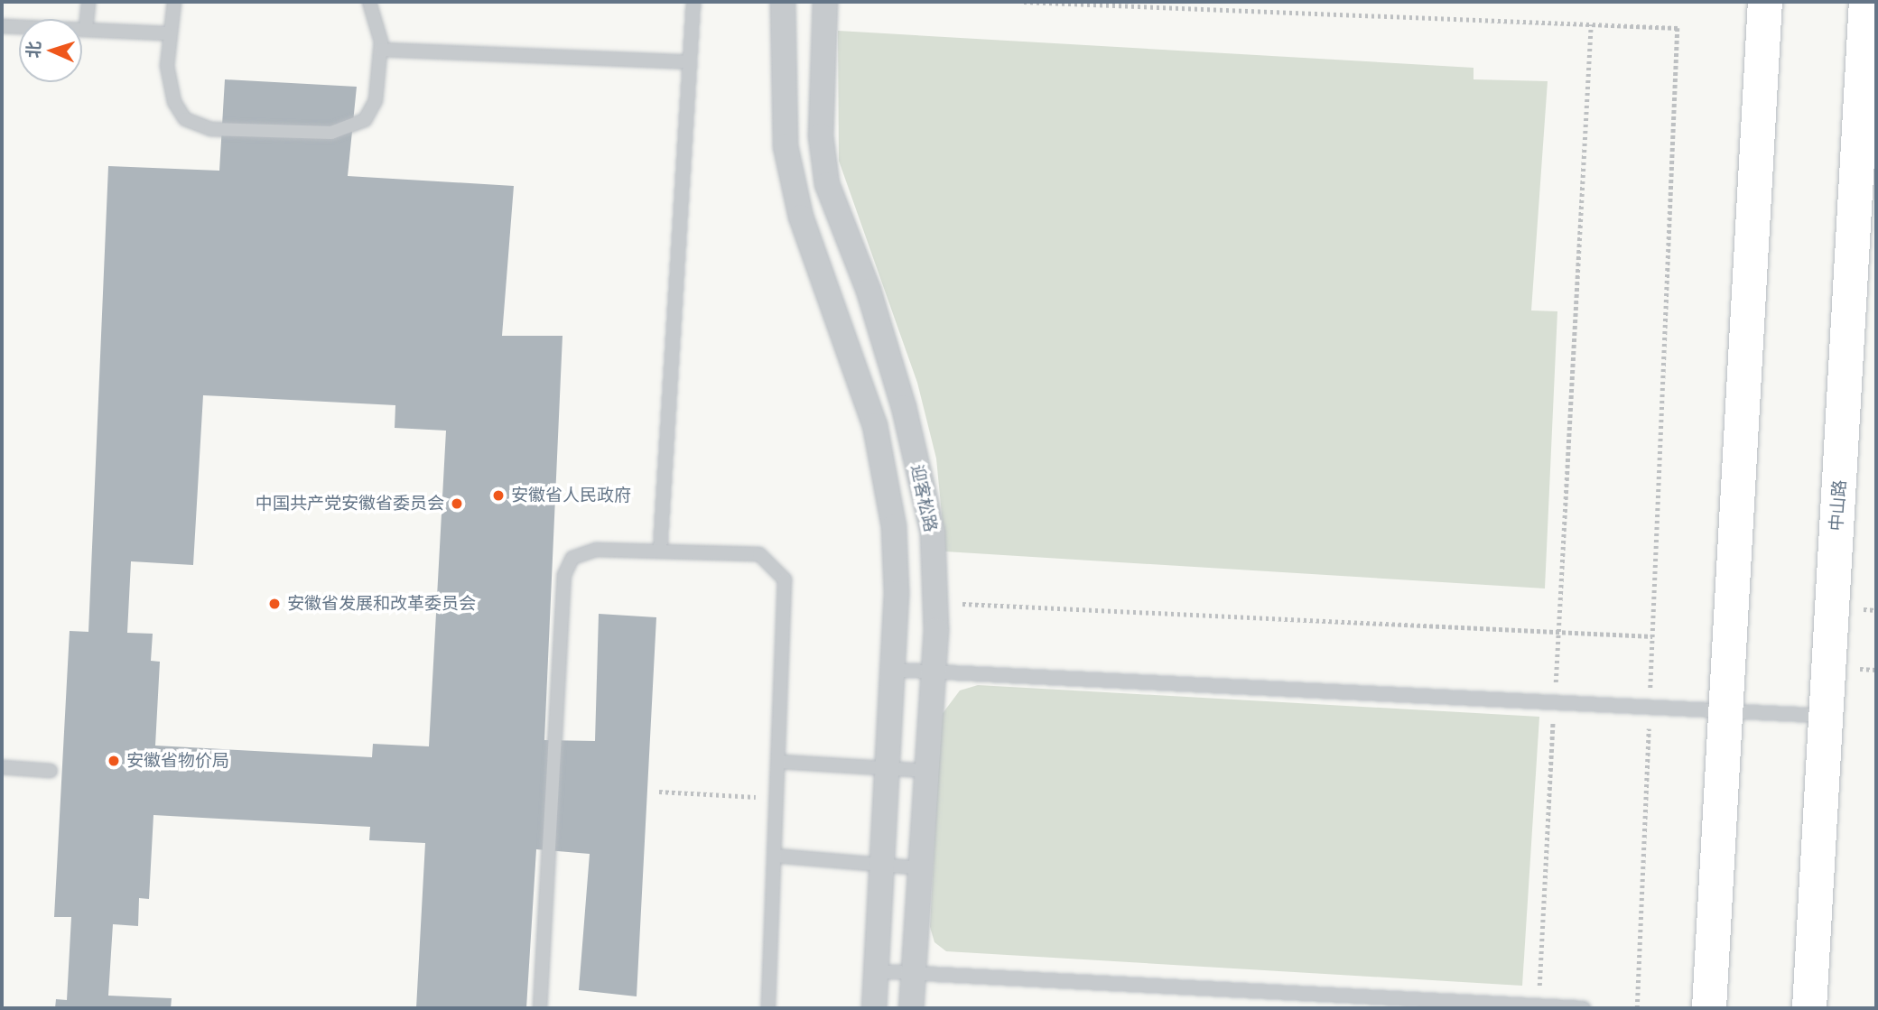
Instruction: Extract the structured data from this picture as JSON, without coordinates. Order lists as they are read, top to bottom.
{
  "streets": {
    "main road": ["中山路"],
    "street": ["迎客松路"]
  },
  "places": [
    "安徽省人民政府",
    "中国共产党安徽省委员会",
    "安徽省发展和改革委员会",
    "安徽省物价局"
  ],
  "north": "left"
}
